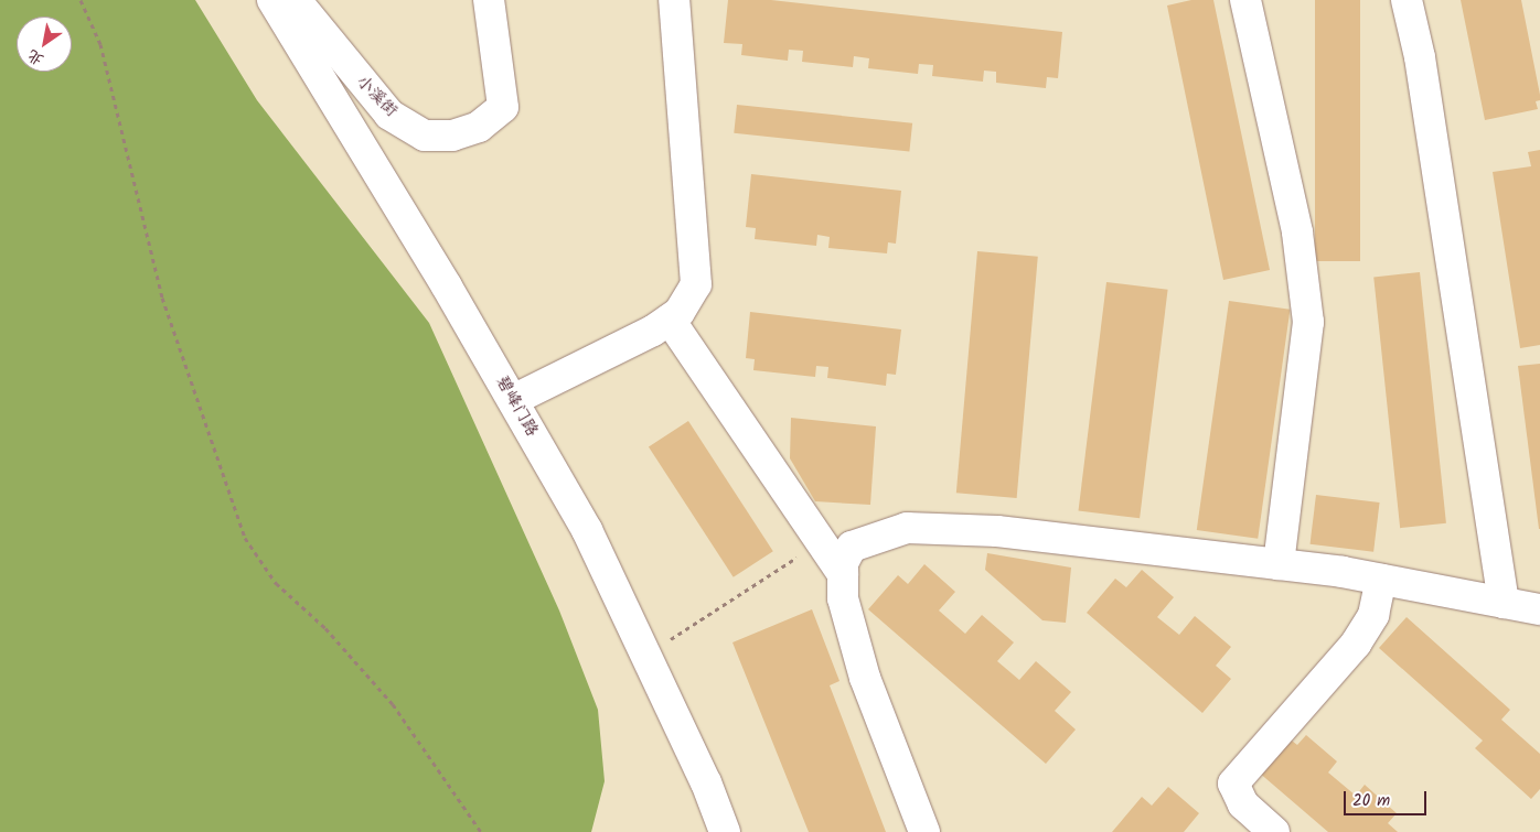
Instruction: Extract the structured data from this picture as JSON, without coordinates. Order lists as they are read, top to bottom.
{
  "streets": {
    "street": ["小溪街", "碧峰门路"]
  },
  "scale_bar": "20 m",
  "north": "bottom left"
}
